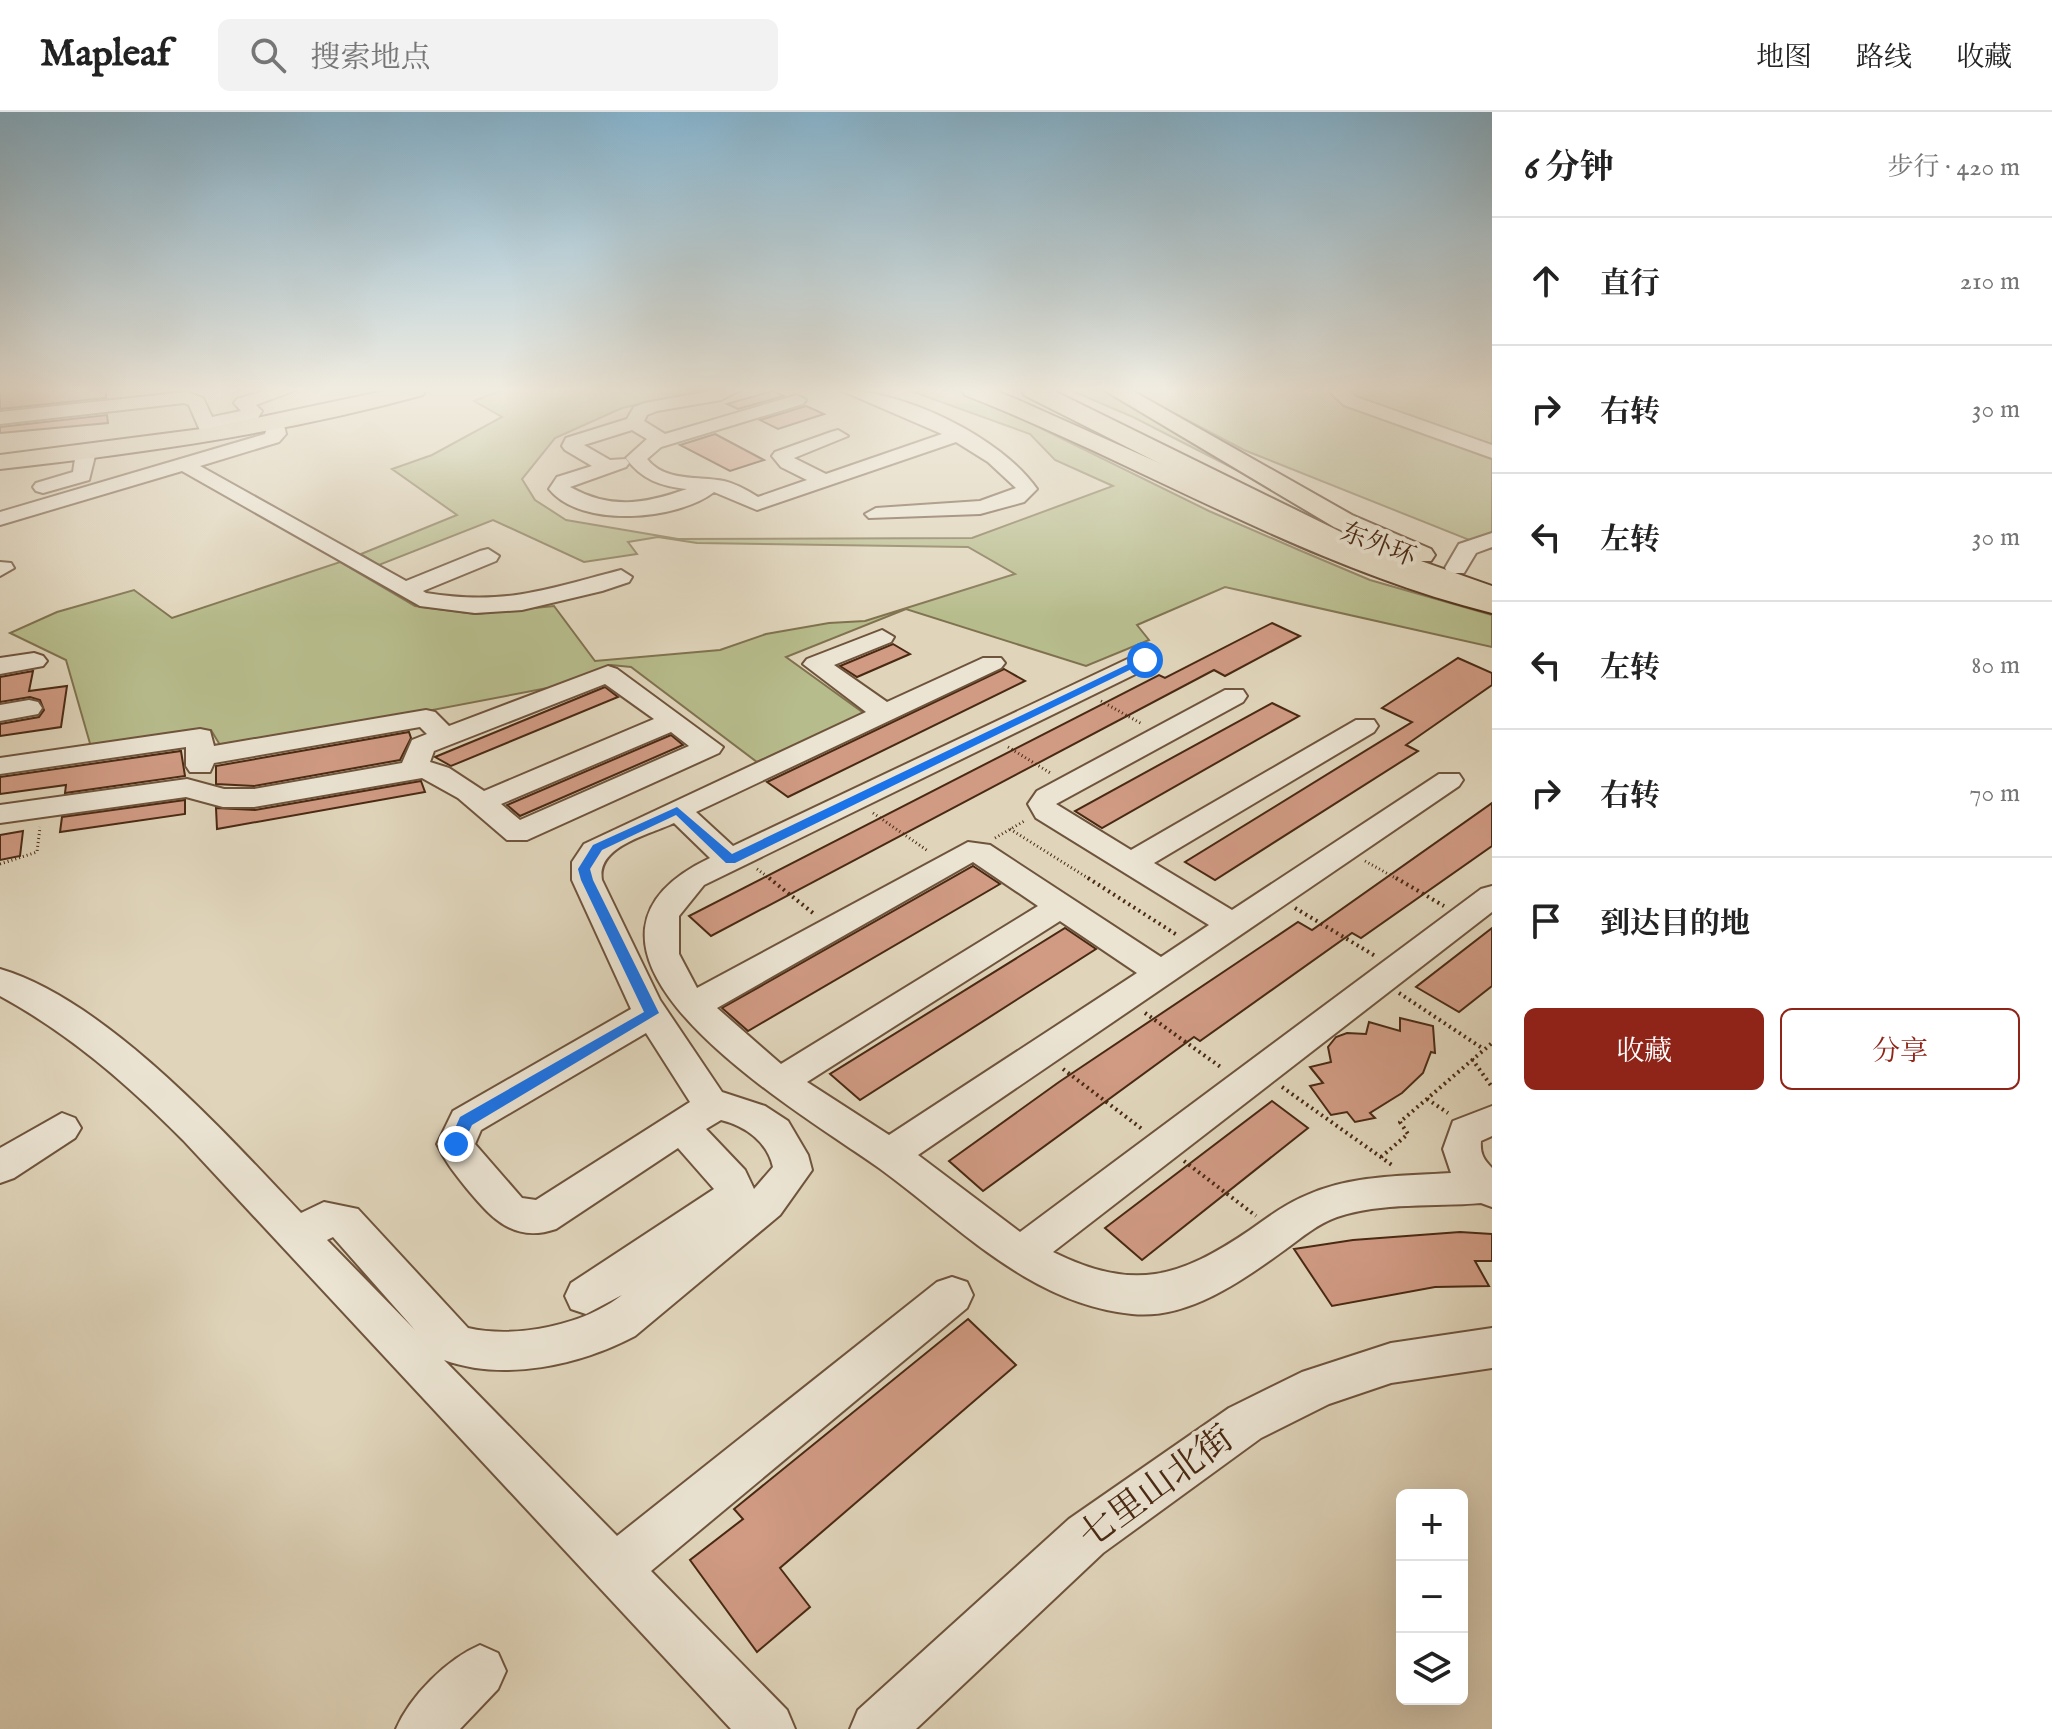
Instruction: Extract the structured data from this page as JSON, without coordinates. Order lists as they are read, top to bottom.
{
  "streets": {
    "highway": ["东外环"],
    "street": ["七里山北街"]
  },
  "page": {
    "header": "Mapleaf",
    "search": "搜索地点",
    "nav": ["地图", "路线", "收藏"],
    "heading": ["6 分钟", "步行 · 420 m"],
    "list": [
      ["直行", "210 m"],
      ["右转", "30 m"],
      ["左转", "30 m"],
      ["左转", "80 m"],
      ["右转", "70 m"],
      "到达目的地"
    ],
    "buttons": ["收藏", "分享"],
    "map_buttons": ["+", "−"]
  }
}
